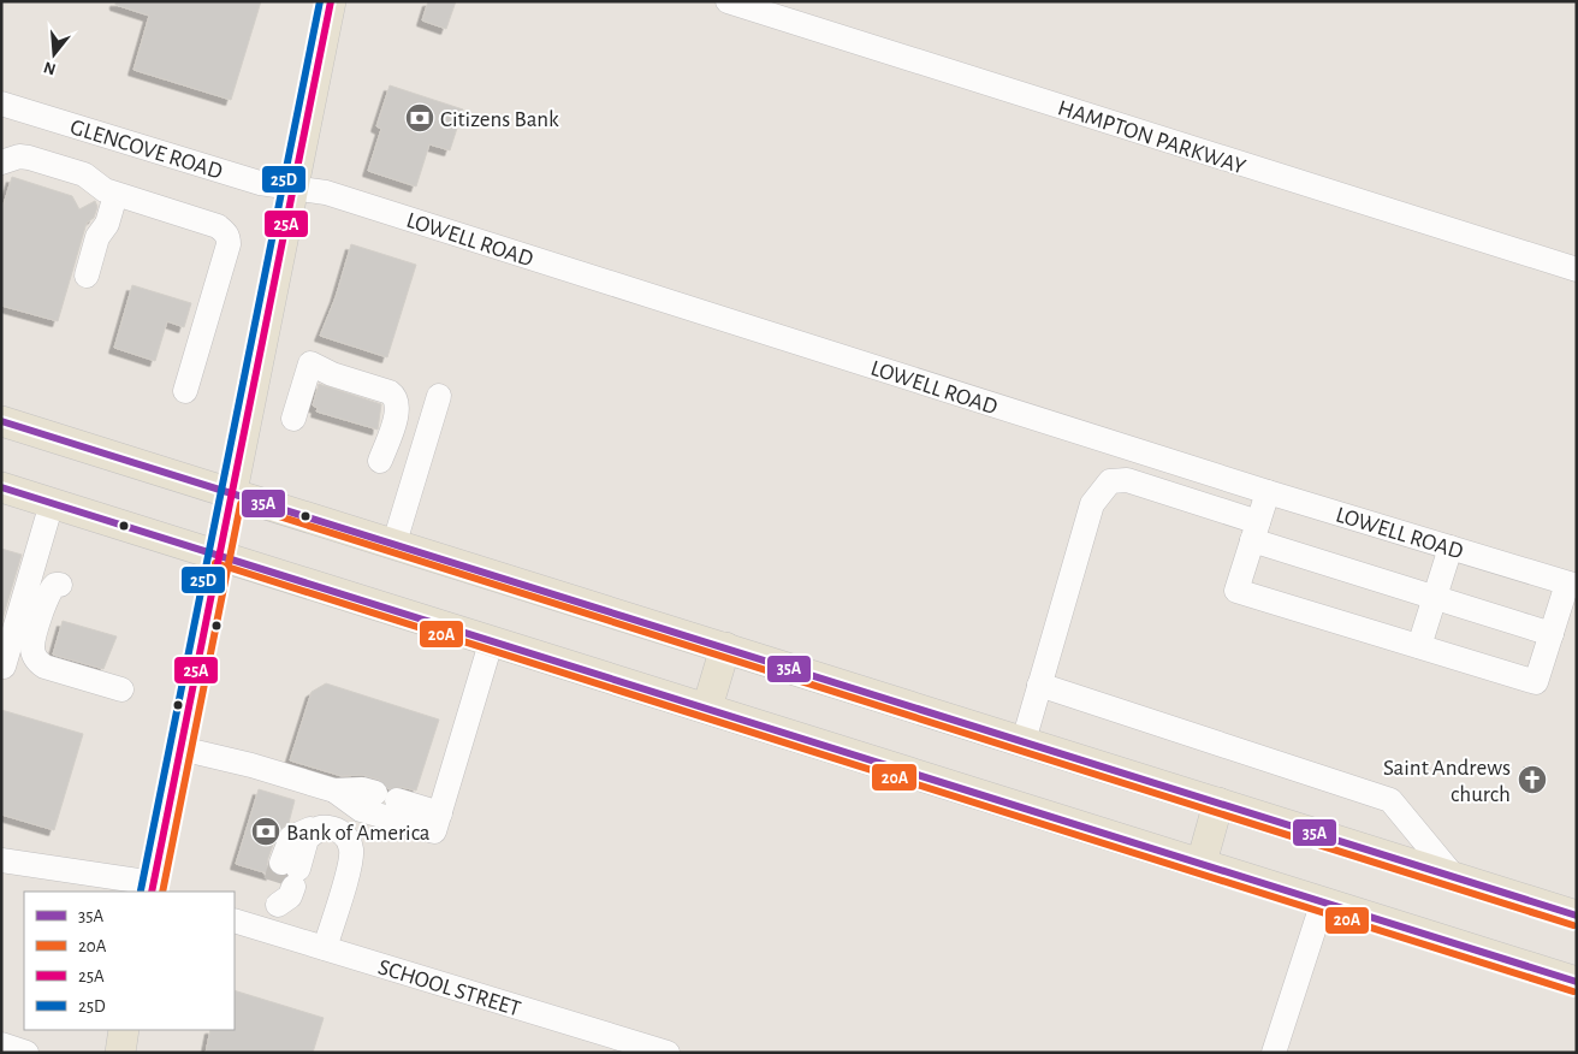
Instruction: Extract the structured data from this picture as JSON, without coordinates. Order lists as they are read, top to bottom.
{
  "streets": {
    "street": [
      "HAMPTON PARKWAY",
      "GLENCOVE ROAD",
      "LOWELL ROAD",
      "SCHOOL STREET"
    ]
  },
  "crossings": [
    ["GLENCOVE ROAD", "LOWELL ROAD"]
  ],
  "places": {
    "bank": ["Citizens Bank", "Bank of America"],
    "church": ["Saint Andrews church"]
  },
  "lines": [
    "transit line 25A",
    "transit line 25D",
    "transit line 35A",
    "transit line 20A"
  ],
  "legend": [
    "35A",
    "20A",
    "25A",
    "25D"
  ],
  "north": "bottom"
}
